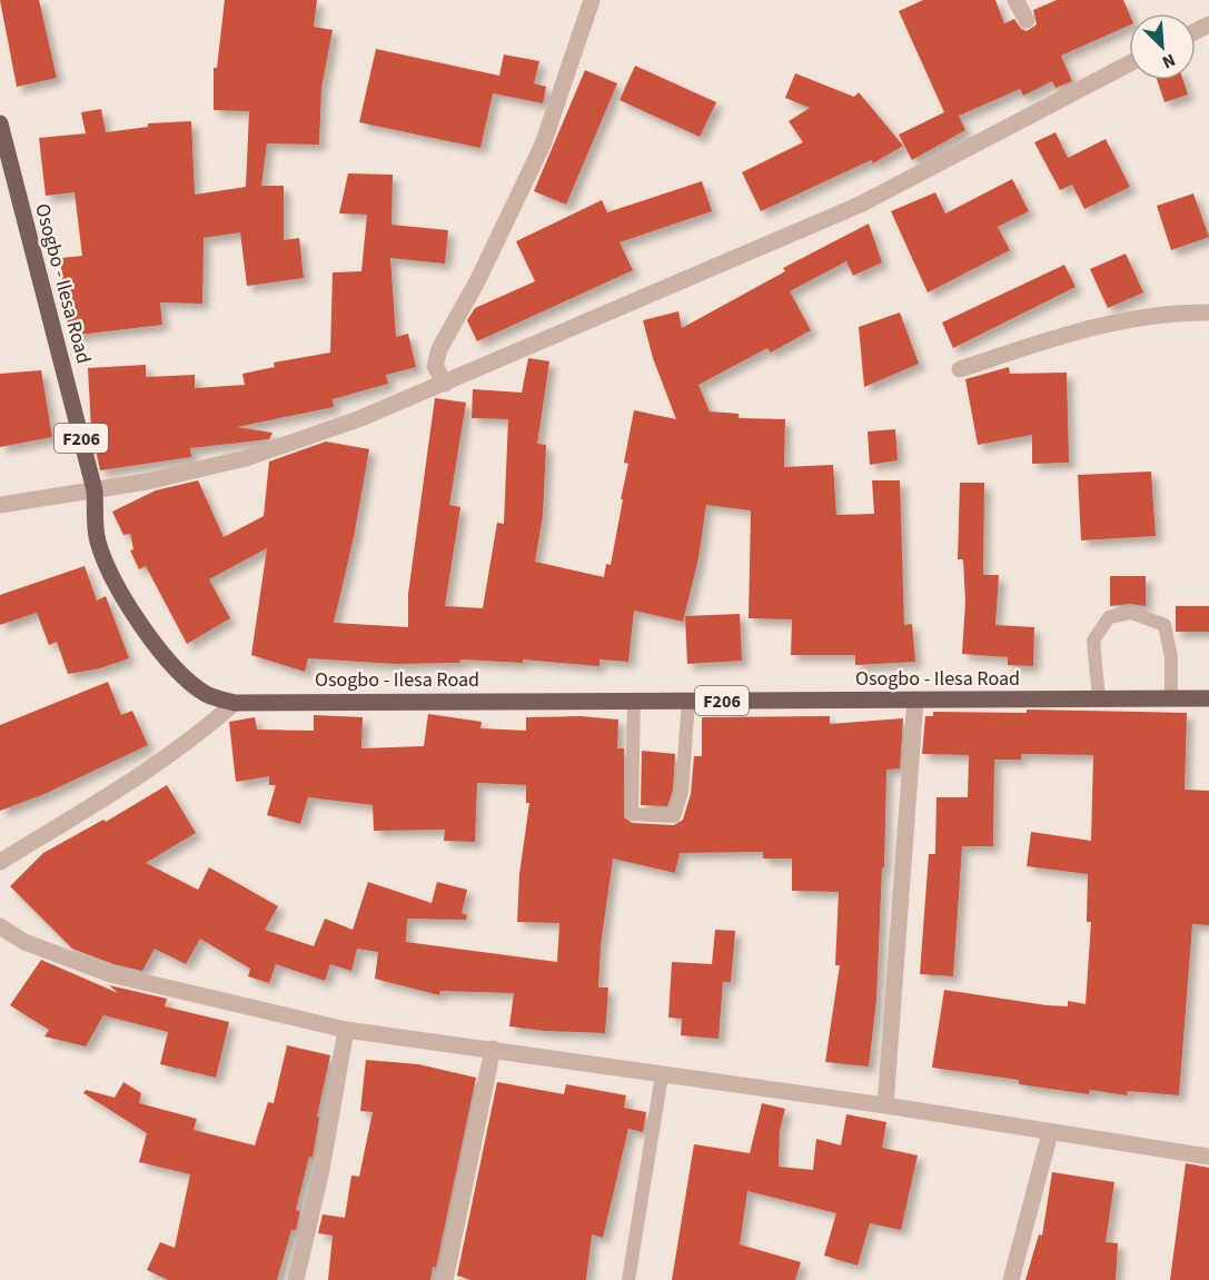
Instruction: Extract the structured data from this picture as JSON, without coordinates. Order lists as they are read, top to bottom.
{
  "streets": {
    "main road": ["Osogbo - Ilesa Road", "F206"]
  },
  "north": "bottom right"
}
